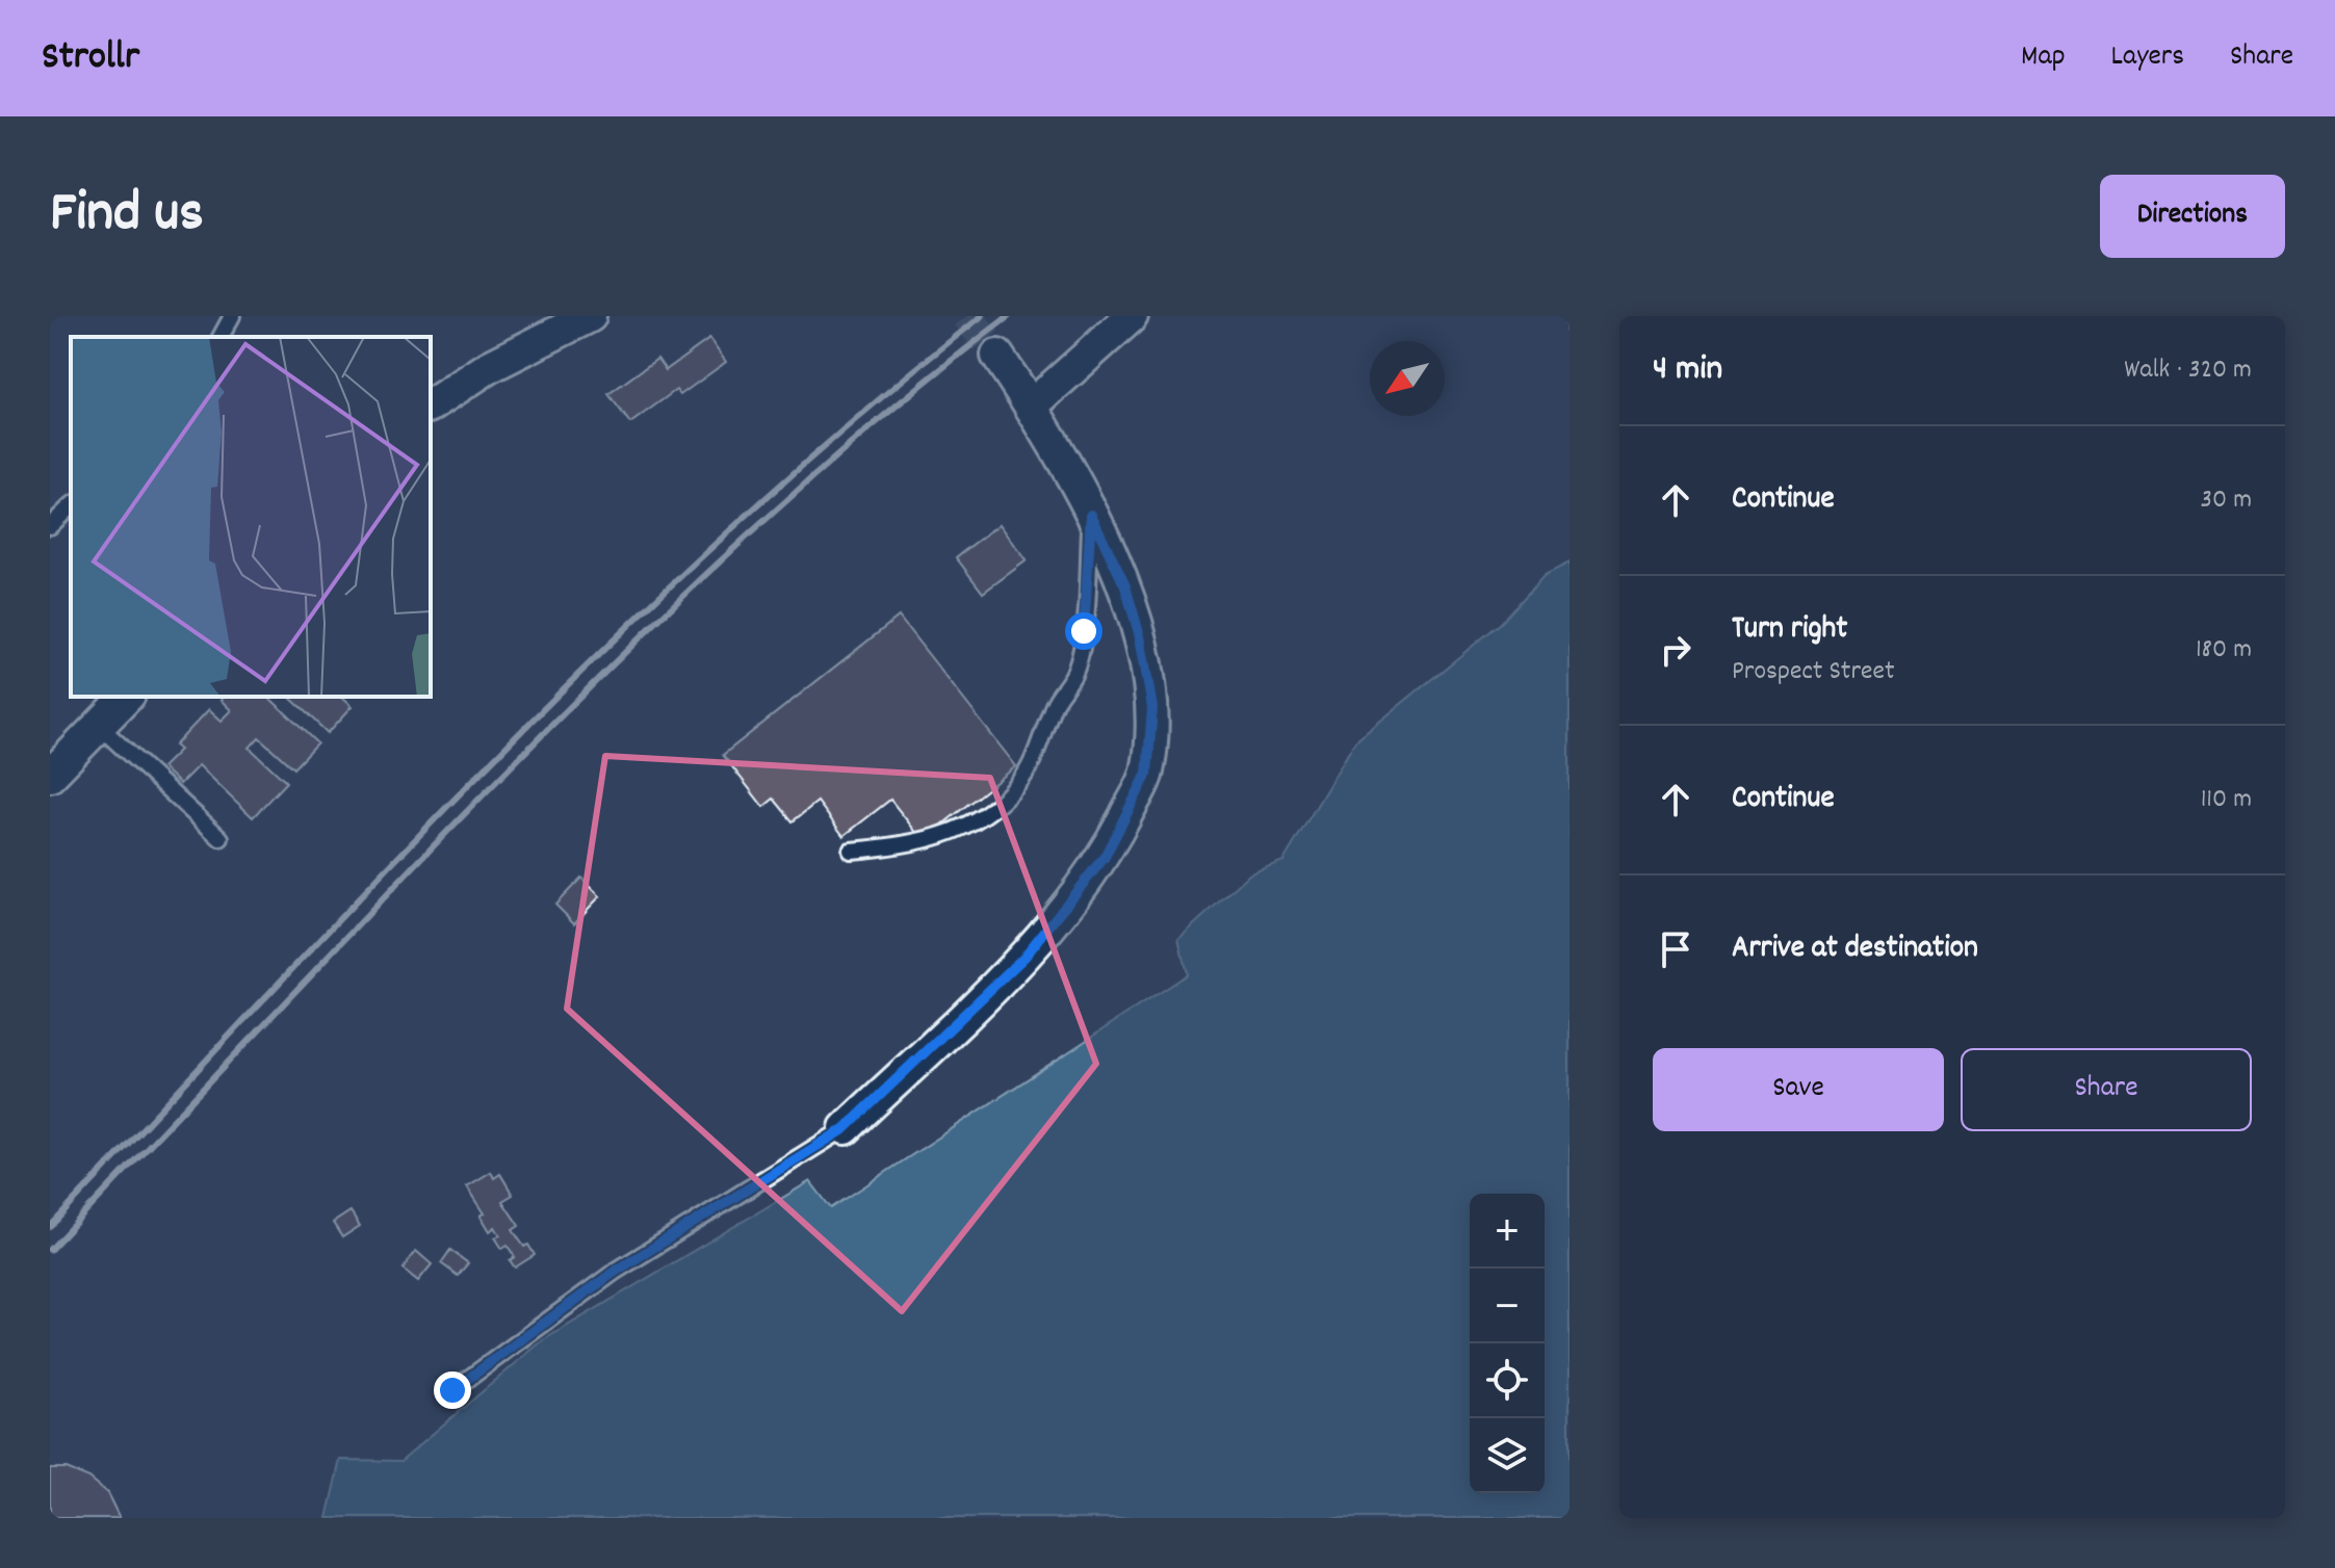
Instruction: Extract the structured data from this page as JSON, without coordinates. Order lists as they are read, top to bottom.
{
  "north": "bottom left",
  "page": {
    "header": "Strollr",
    "nav": ["Map", "Layers", "Share"],
    "title": "Find us",
    "buttons": [
      "Directions",
      ["Save", "Share"]
    ],
    "heading": ["4 min", "Walk · 320 m"],
    "list": [
      ["Continue", "30 m"],
      ["Turn right", "Prospect Street", "180 m"],
      ["Continue", "110 m"],
      "Arrive at destination"
    ],
    "map_buttons": ["+", "−"]
  }
}
